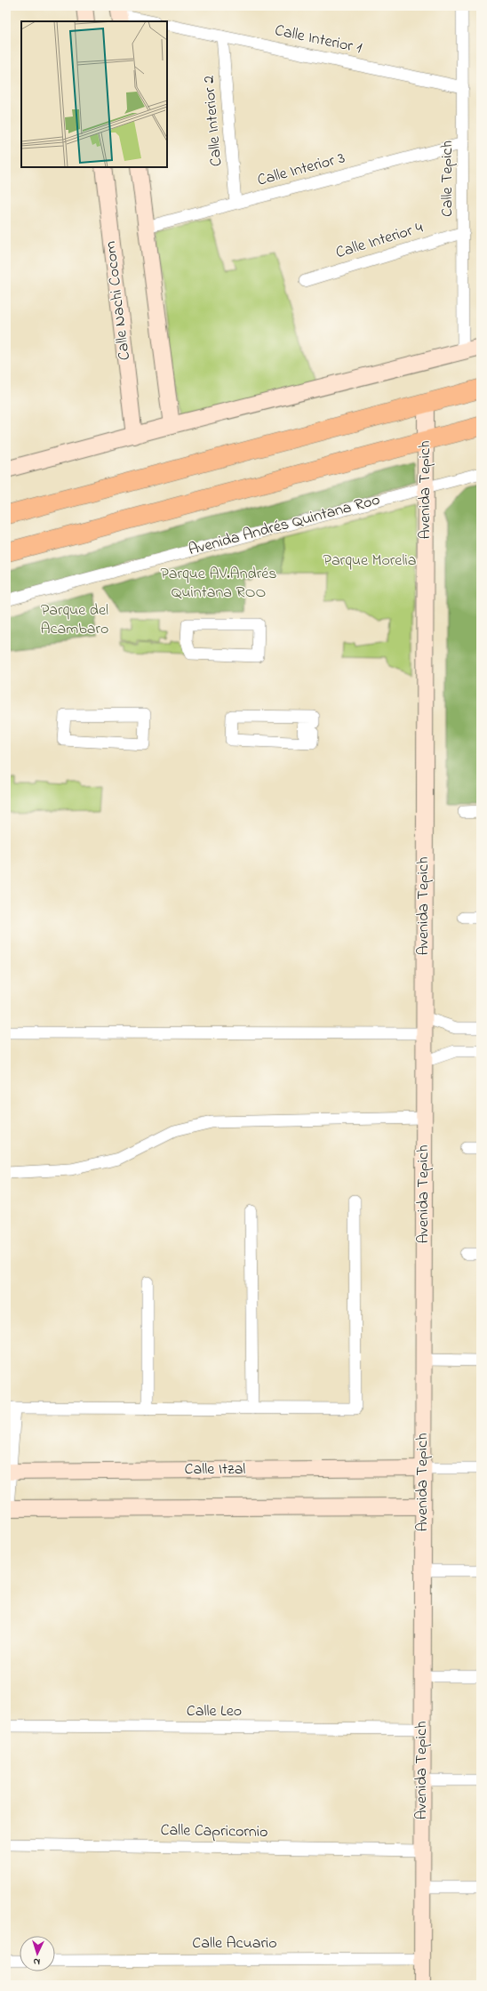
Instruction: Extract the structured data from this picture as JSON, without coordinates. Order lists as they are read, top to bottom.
{
  "streets": {
    "street": [
      "Calle Interior 1",
      "Calle Interior 2",
      "Calle Interior 3",
      "Calle Tepich",
      "Calle Interior 4",
      "Calle Nachi Cocom",
      "Avenida Tepich",
      "Avenida Andrés Quintana Roo",
      "Calle Itzal",
      "Calle Leo",
      "Calle Capricornio",
      "Calle Acuario"
    ]
  },
  "crossings": [
    ["Calle Interior 1", "Calle Interior 2"],
    ["Calle Interior 1", "Calle Tepich"],
    ["Calle Interior 2", "Calle Interior 3"],
    ["Calle Interior 3", "Calle Tepich"],
    ["Calle Tepich", "Calle Interior 4"],
    ["Avenida Tepich", "Avenida Andrés Quintana Roo"],
    ["Avenida Tepich", "Calle Itzal"],
    ["Avenida Tepich", "Calle Leo"],
    ["Avenida Tepich", "Calle Capricornio"],
    ["Avenida Tepich", "Calle Acuario"]
  ],
  "parks": ["Parque Morelia", "Parque AV.Andrés Quintana ROO", "Parque del Acambaro"],
  "north": "bottom"
}
